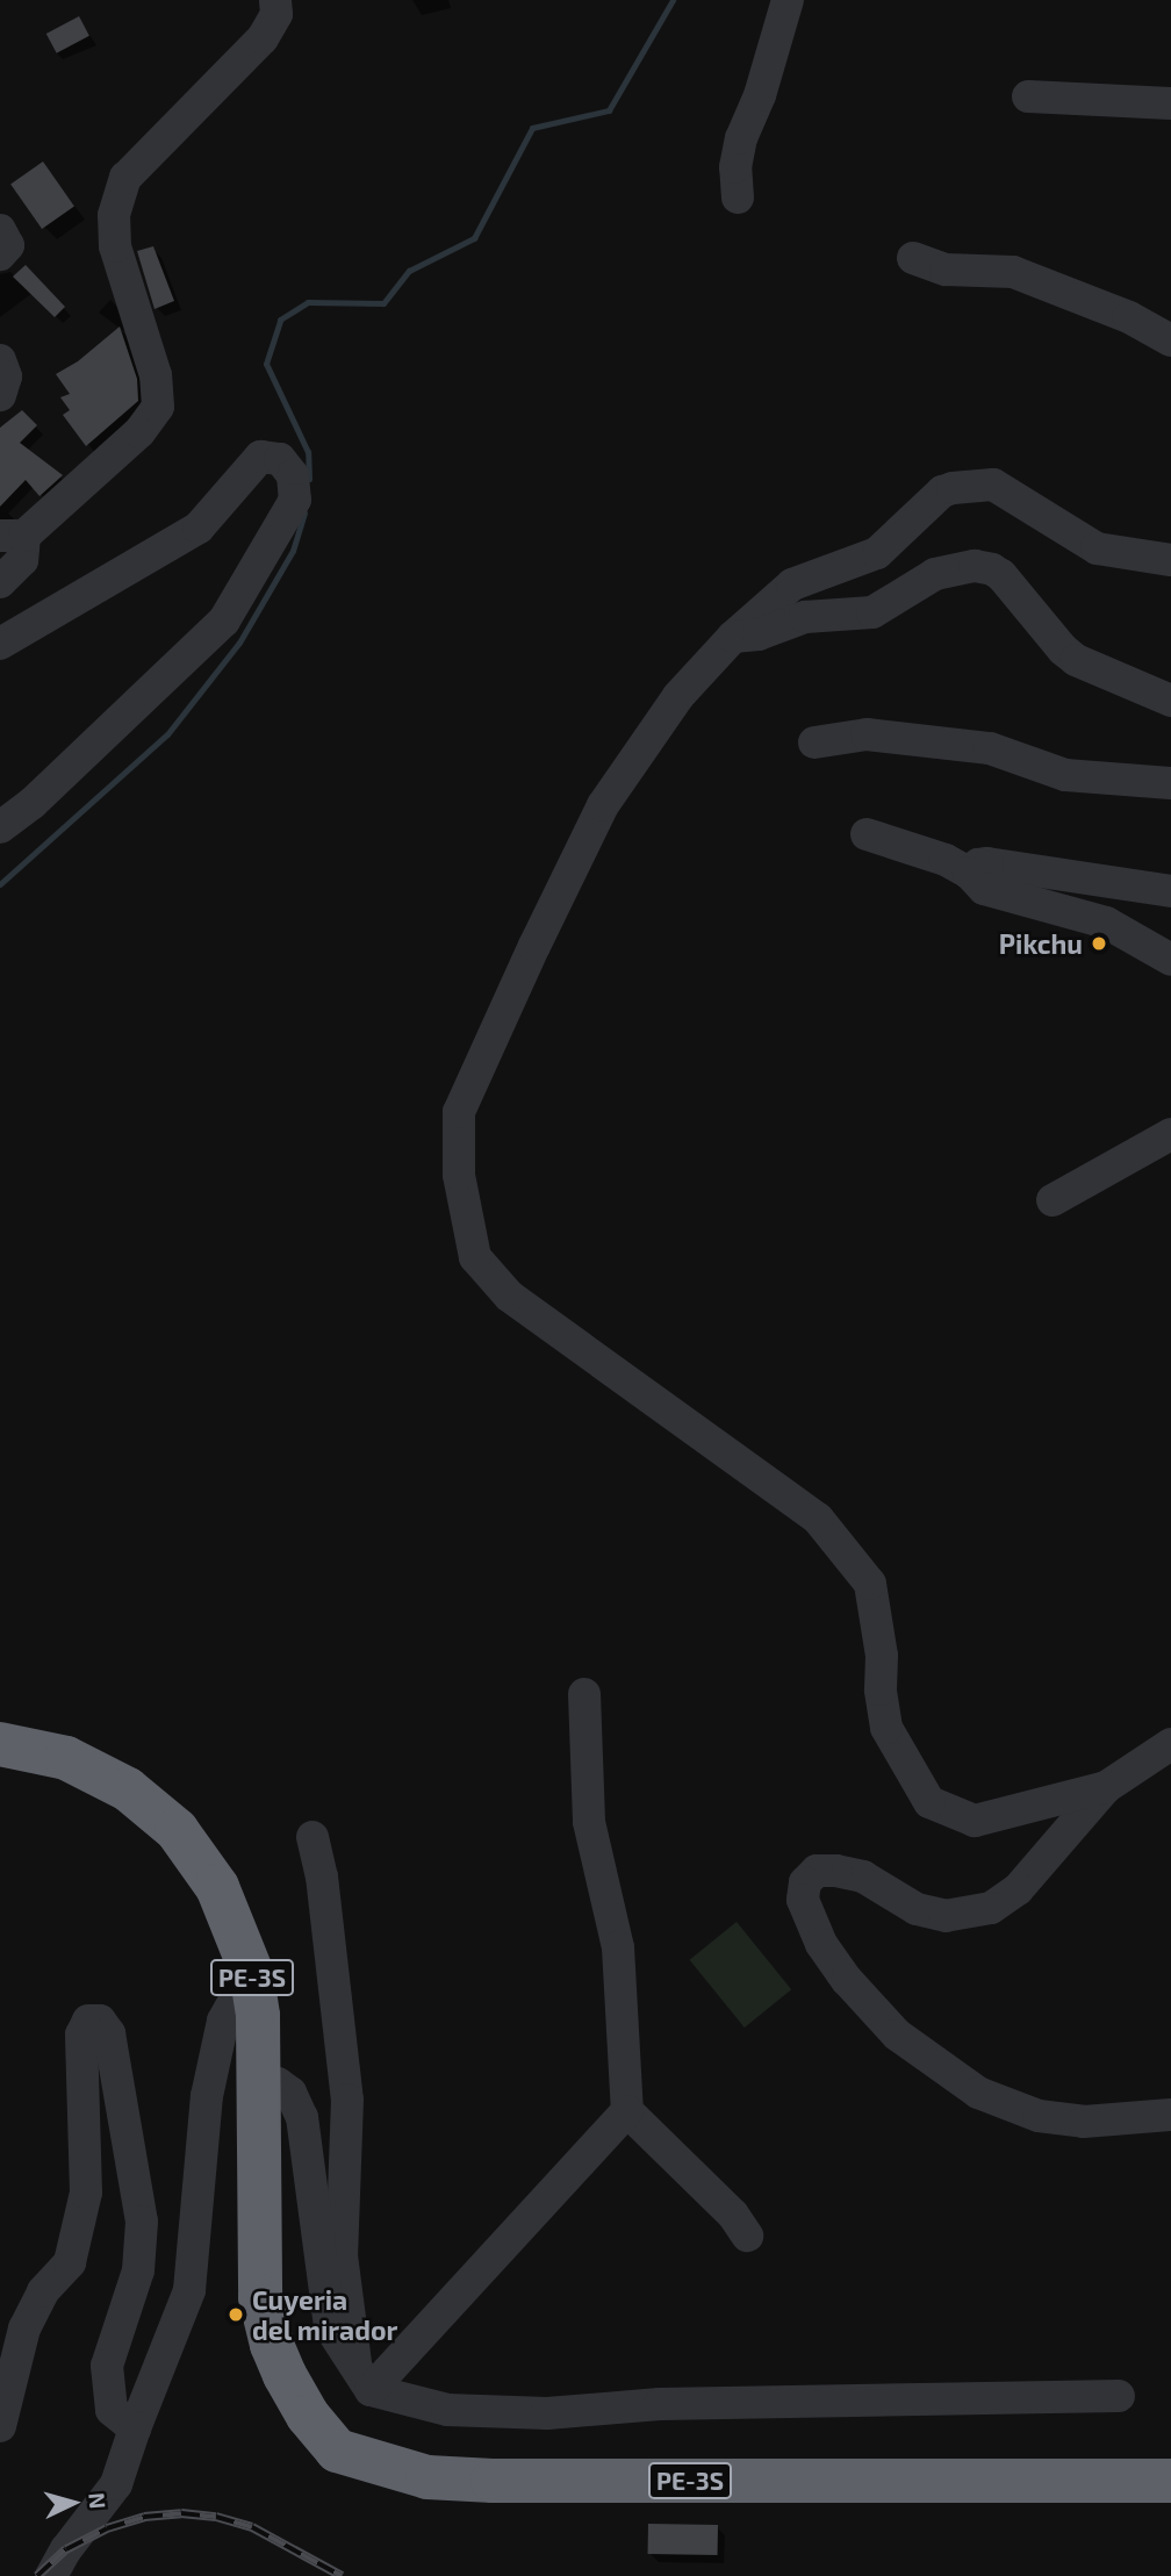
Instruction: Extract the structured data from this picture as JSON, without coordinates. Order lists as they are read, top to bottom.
{
  "streets": {
    "highway": ["PE-3S"]
  },
  "places": ["Pikchu", "Cuyeria del mirador"],
  "north": "right"
}
